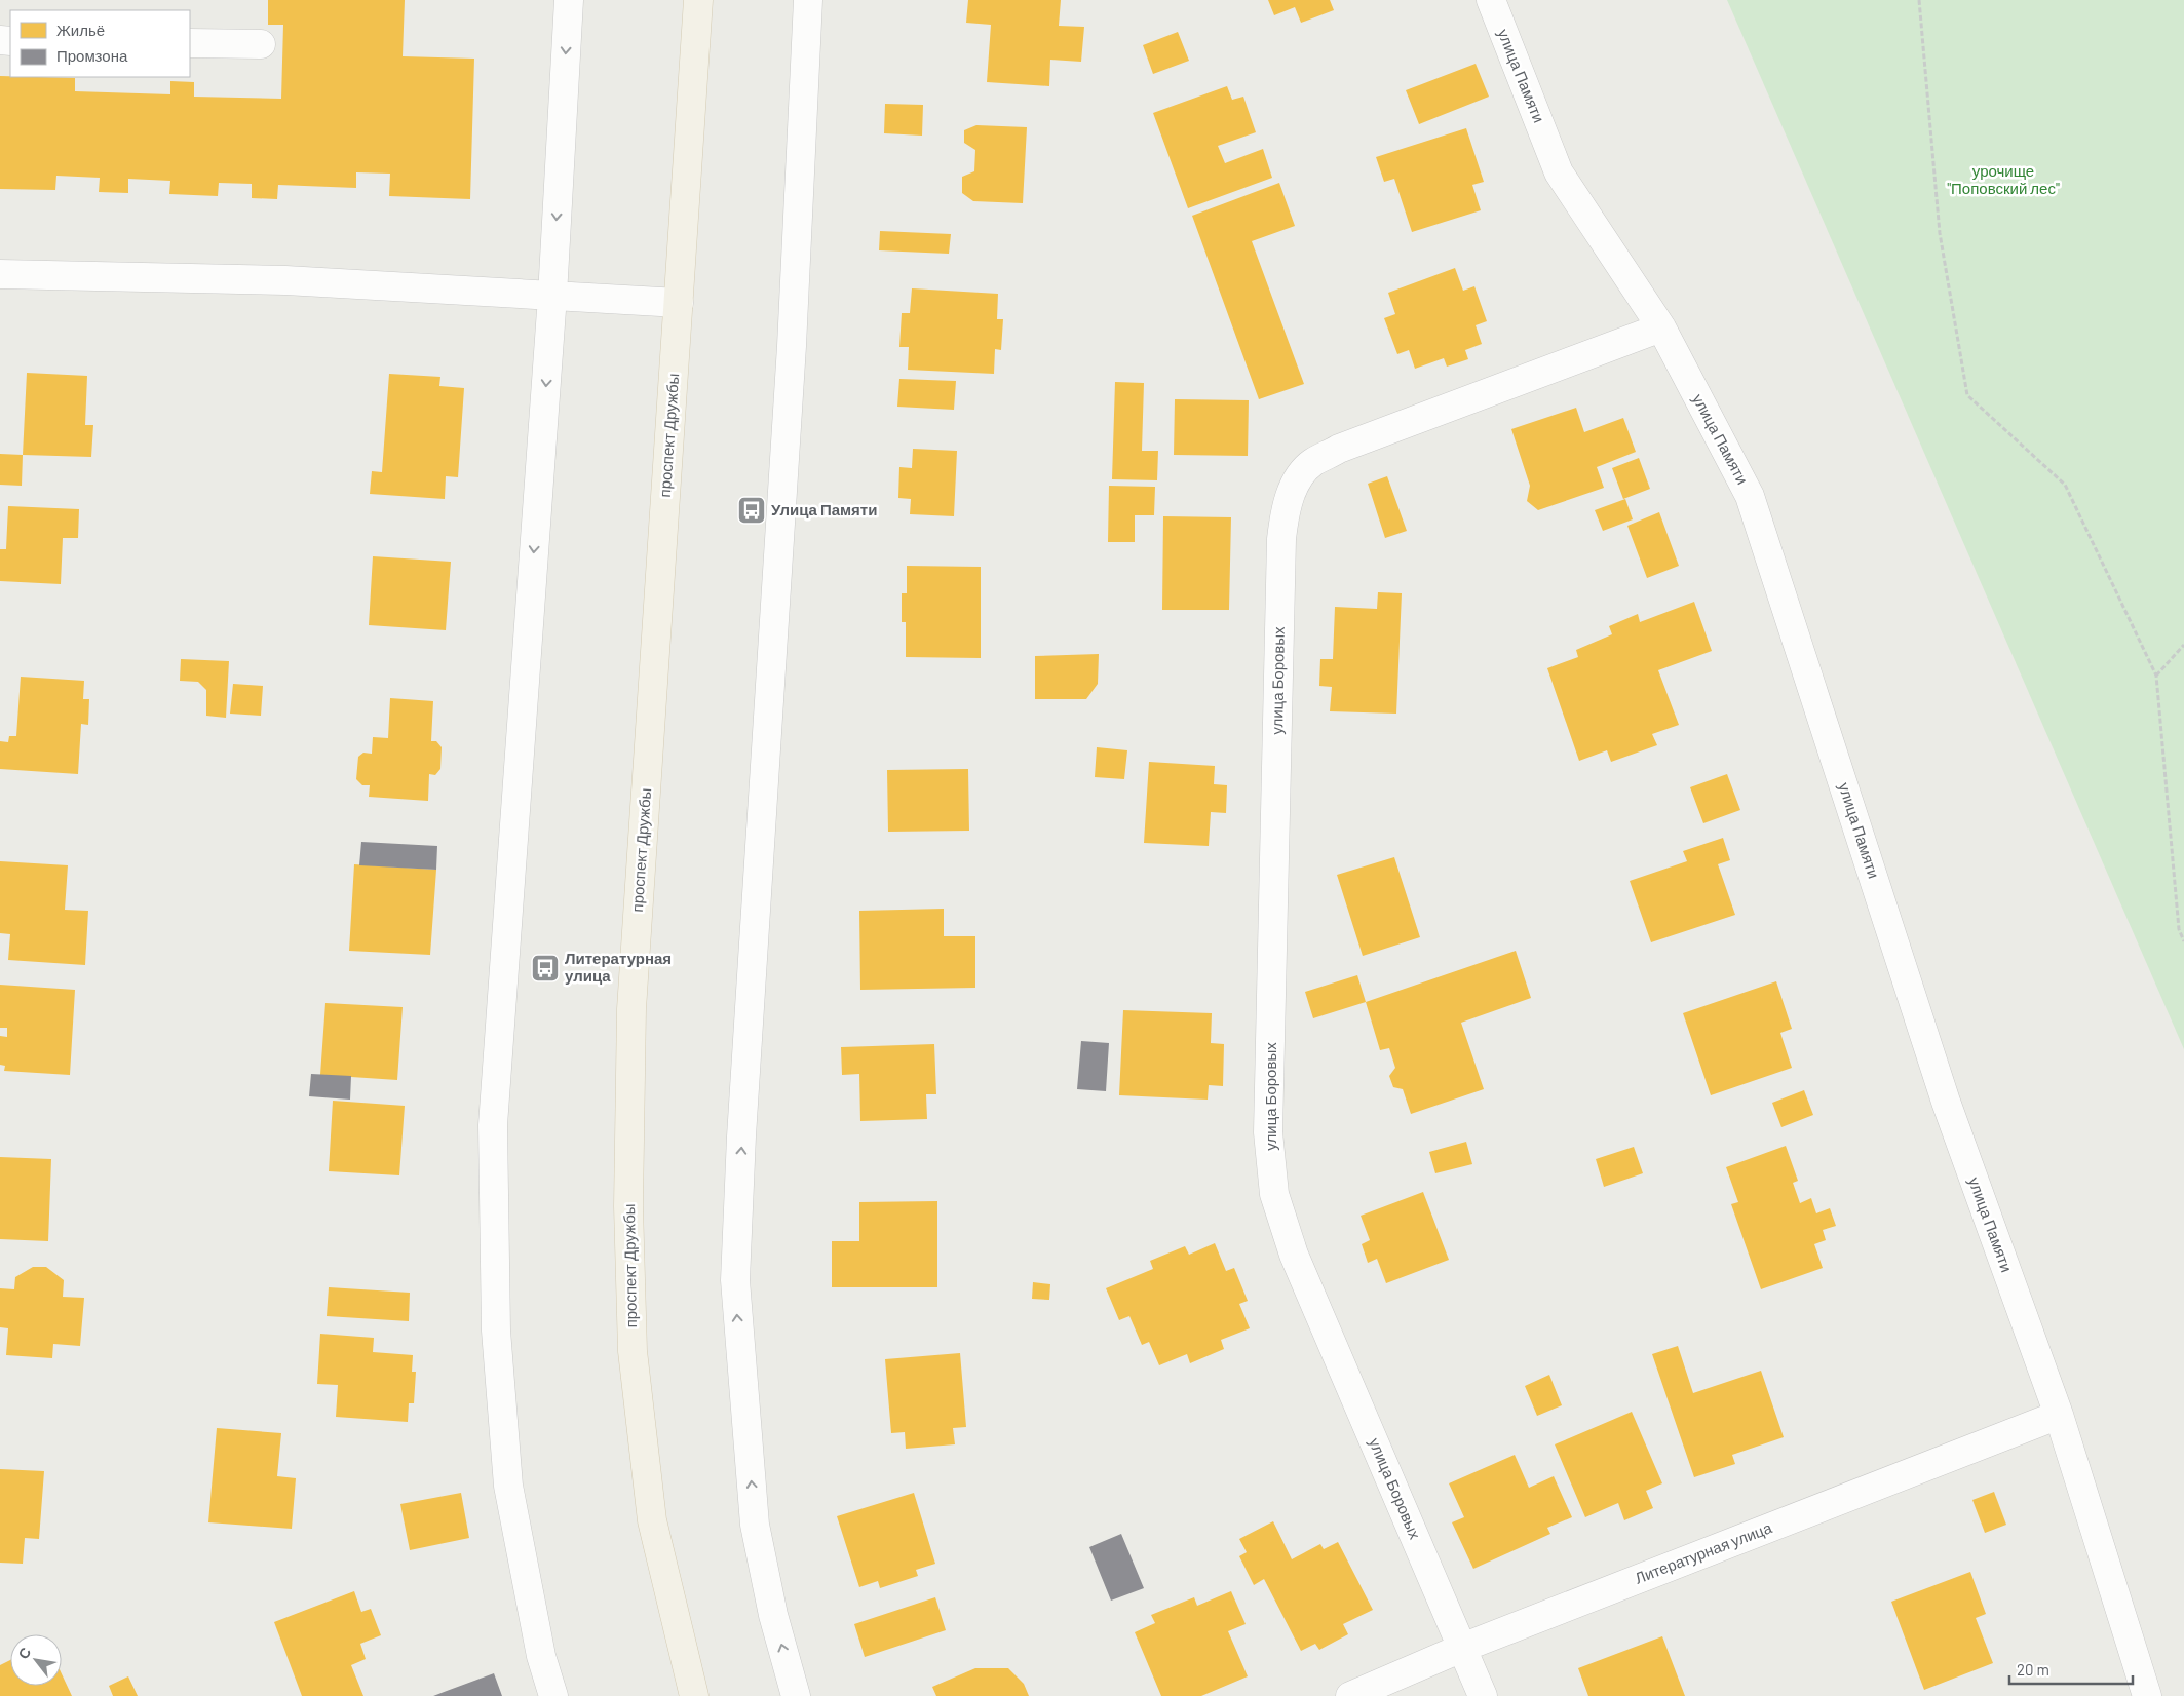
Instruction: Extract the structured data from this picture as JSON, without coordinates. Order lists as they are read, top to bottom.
{
  "streets": {
    "main road": ["проспект Дружбы"],
    "street": ["улица Памяти", "улица Боровых", "Литературная улица"]
  },
  "crossings": [
    ["улица Памяти", "улица Боровых"],
    ["улица Памяти", "Литературная улица"],
    ["улица Боровых", "Литературная улица"]
  ],
  "parks": ["урочище \"Поповский лес\""],
  "places": {
    "bus stop": ["Улица Памяти", "Литературная улица"]
  },
  "legend": ["Жильё", "Промзона"],
  "scale_bar": "20 m",
  "north": "top left"
}
